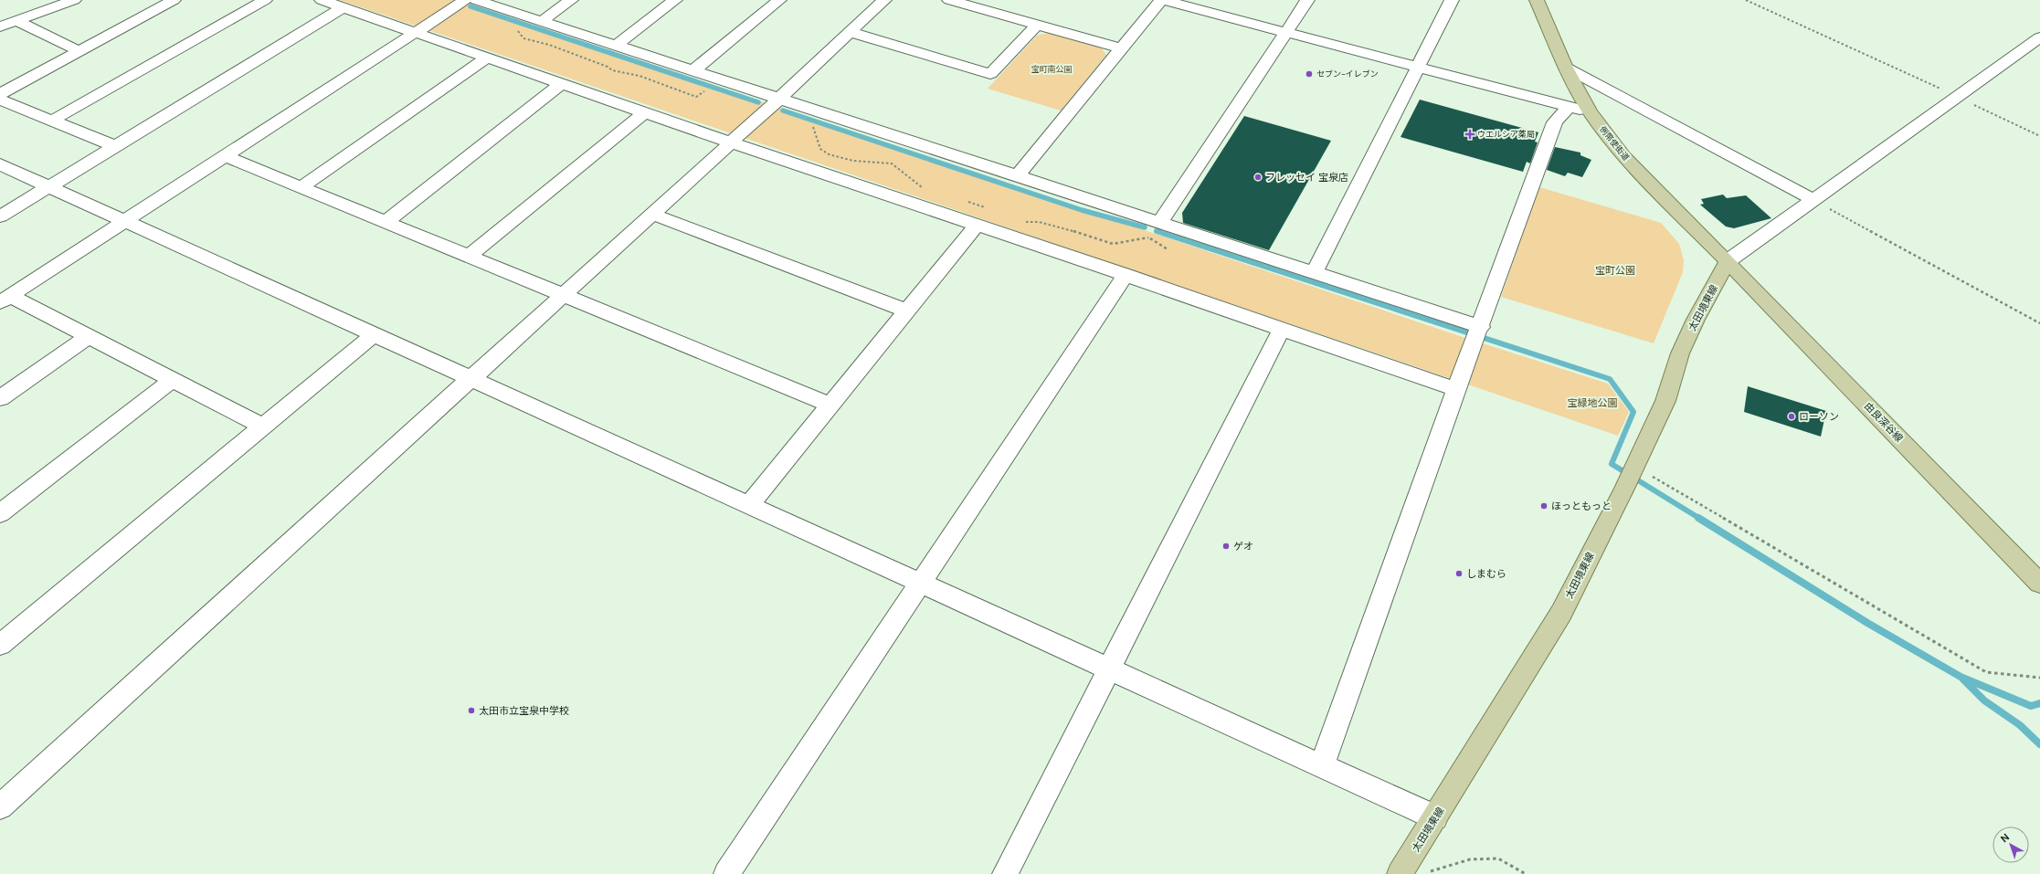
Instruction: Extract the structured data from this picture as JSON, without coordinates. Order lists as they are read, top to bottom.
{
  "streets": {
    "main road": ["例幣使街道", "太田境東線", "由良深谷線"]
  },
  "crossings": [
    ["例幣使街道", "太田境東線"],
    ["例幣使街道", "由良深谷線"],
    ["太田境東線", "由良深谷線"]
  ],
  "parks": ["宝町南公園", "宝町公園", "宝緑地公園"],
  "places": {
    "other": [
      "セブン-イレブン",
      "フレッセイ 宝泉店",
      "ローソン",
      "ほっともっと",
      "ゲオ",
      "しまむら",
      "太田市立宝泉中学校"
    ],
    "health": ["ウエルシア薬局"]
  },
  "north": "top left"
}
